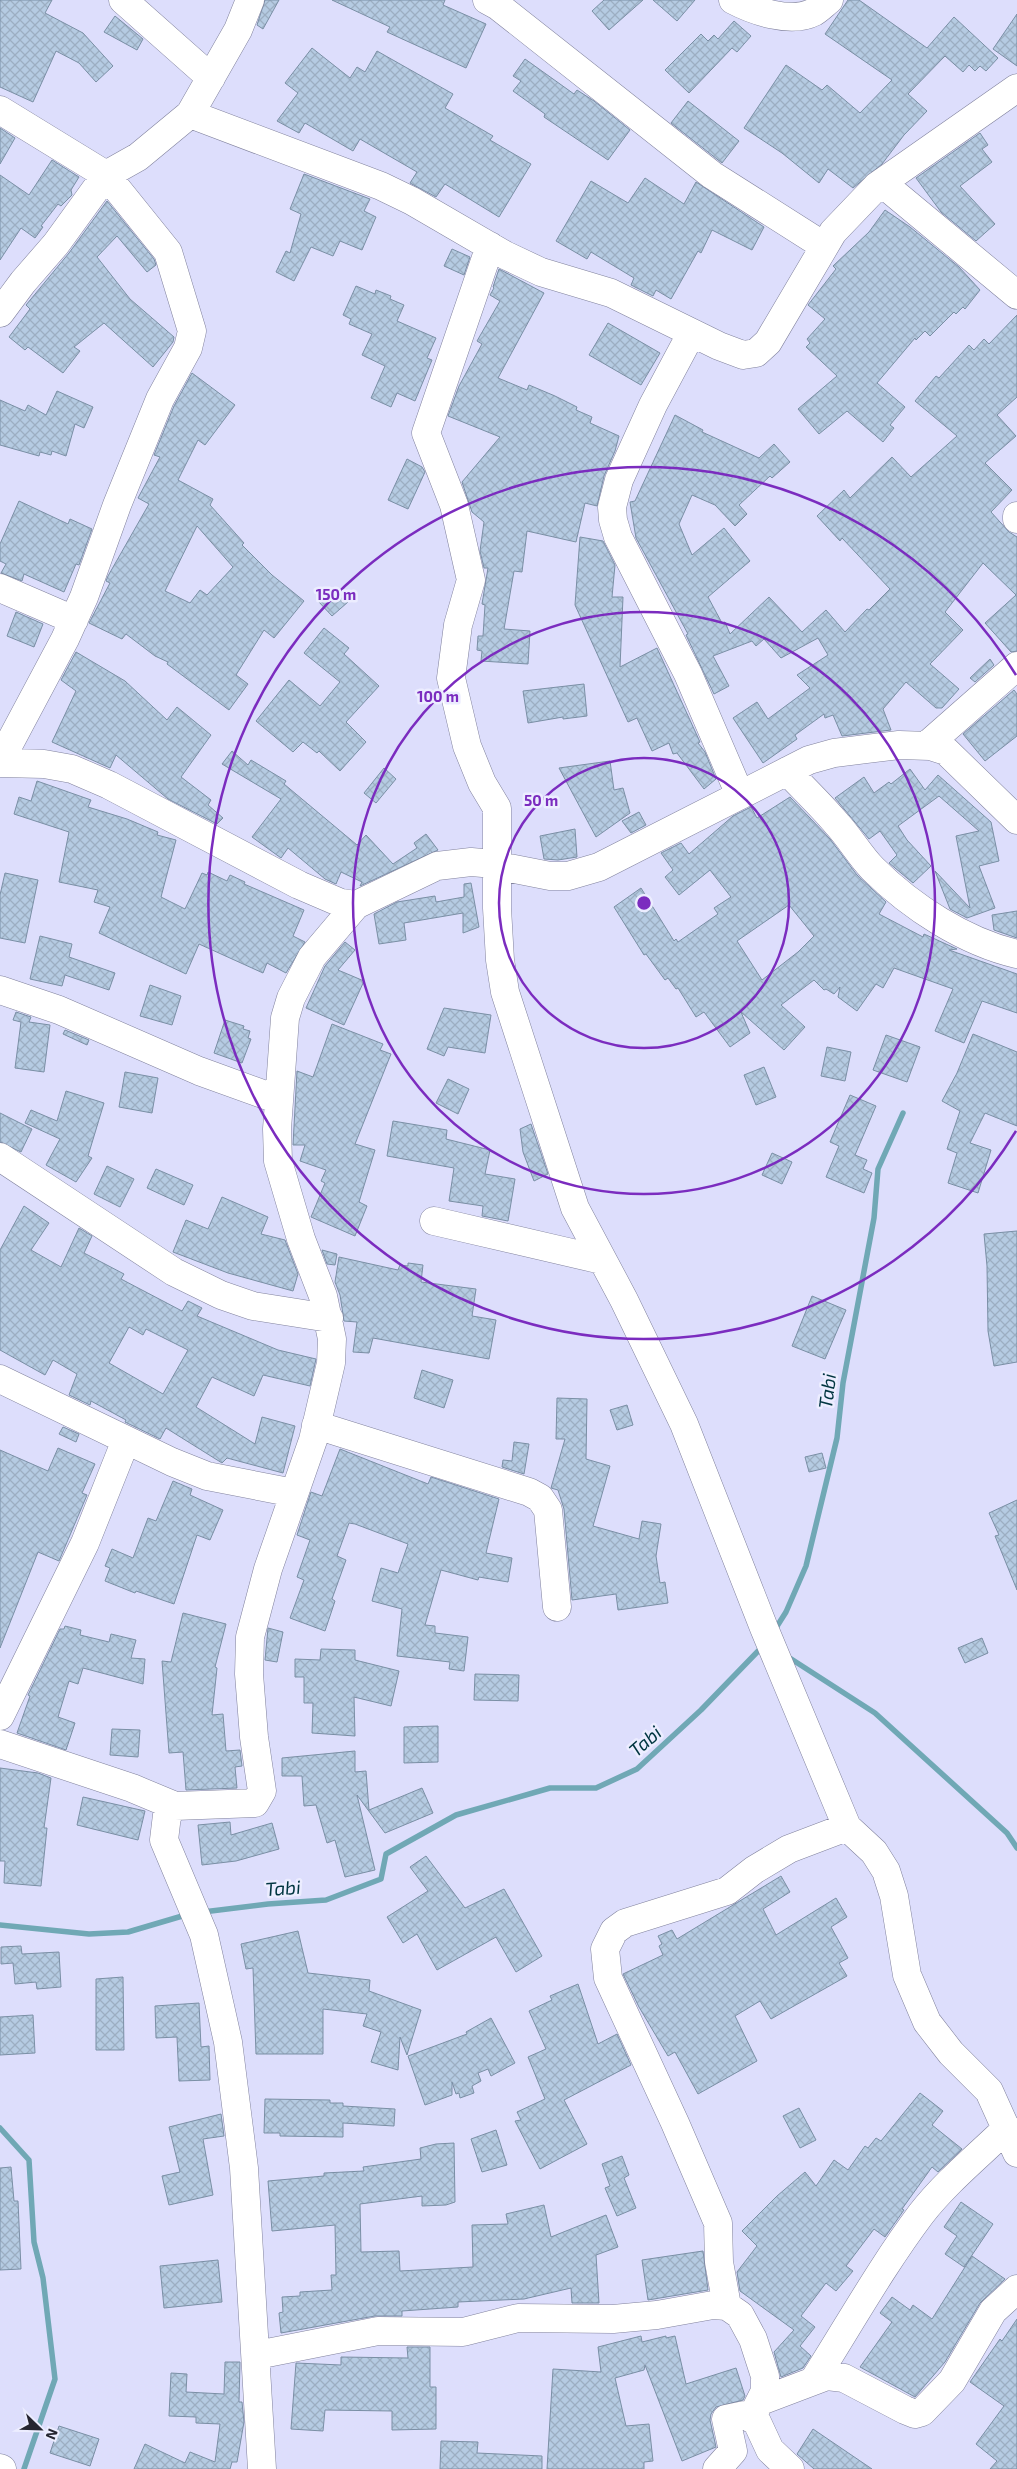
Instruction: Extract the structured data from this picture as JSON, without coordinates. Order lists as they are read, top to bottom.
{
  "water": ["Tabi"],
  "north": "bottom right",
  "rings": ["150 m", "100 m", "50 m"]
}
